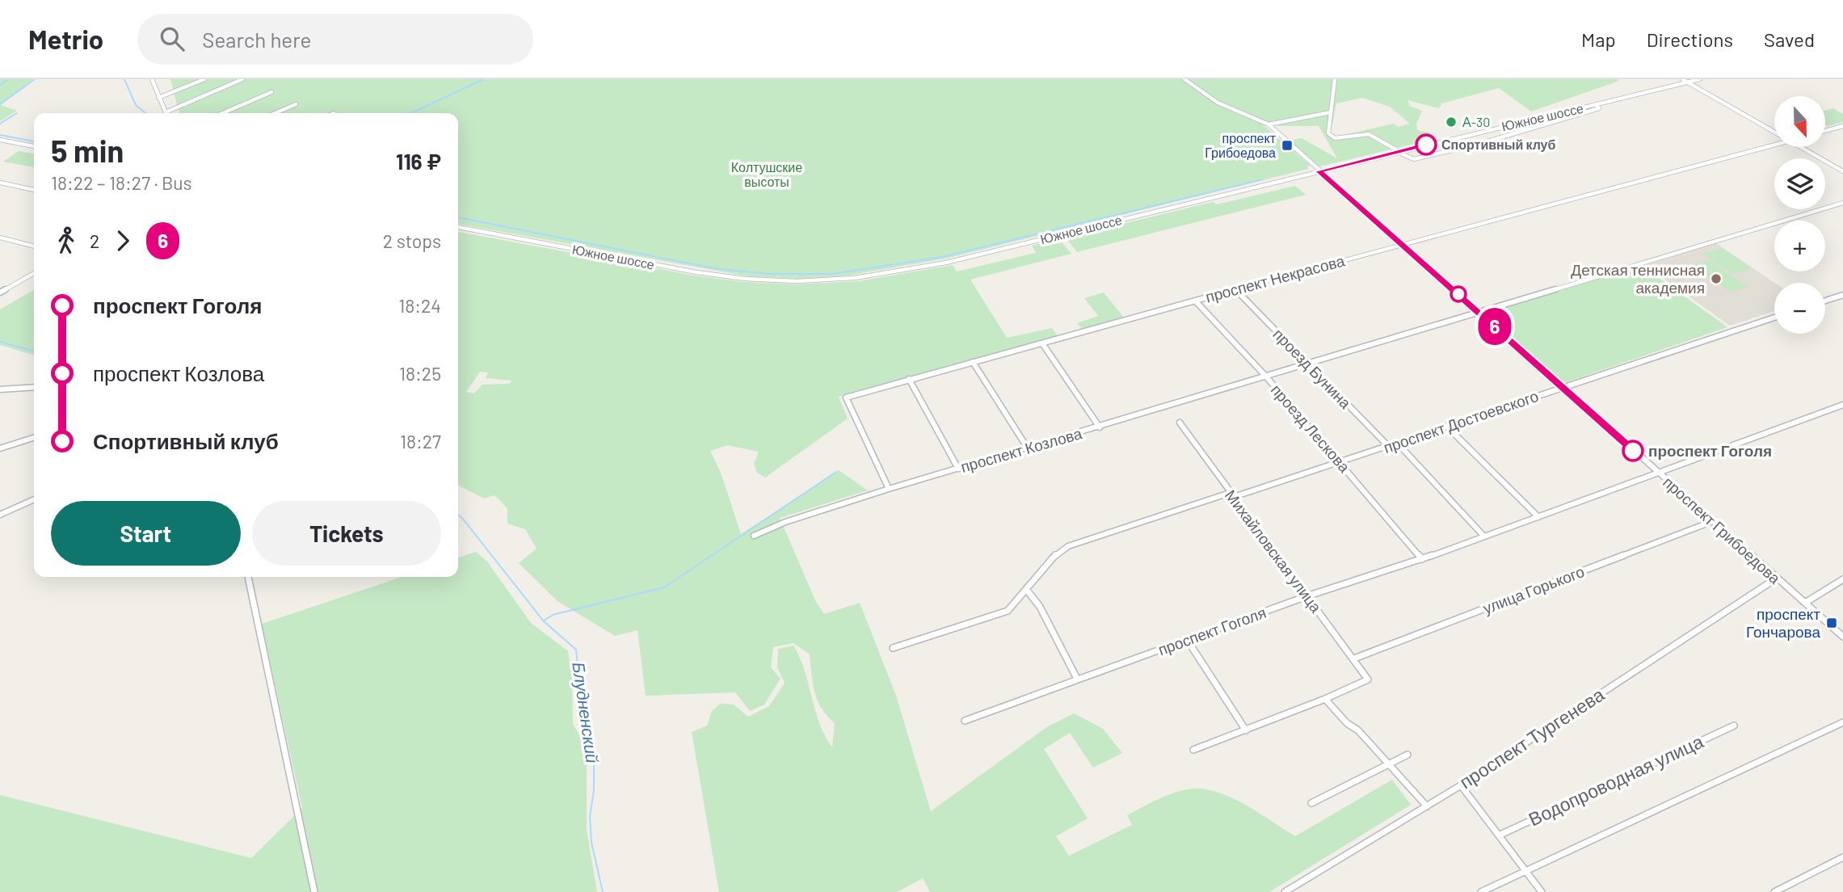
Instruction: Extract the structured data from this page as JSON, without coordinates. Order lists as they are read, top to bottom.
{
  "streets": {
    "street": [
      "Южное шоссе",
      "проспект Некрасова",
      "проезд Бунина",
      "проспект Достоевского",
      "проезд Лескова",
      "проспект Козлова",
      "проспект Грибоедова",
      "Михайловская улица",
      "улица Горького",
      "проспект Гоголя",
      "проспект Тургенева",
      "Водопроводная улица"
    ]
  },
  "crossings": [
    ["Южное шоссе", "проспект Грибоедова"],
    ["проспект Некрасова", "проезд Бунина"],
    ["проспект Некрасова", "проезд Лескова"],
    ["проспект Некрасова", "проспект Козлова"],
    ["проспект Некрасова", "проспект Грибоедова"],
    ["проезд Бунина", "проспект Достоевского"],
    ["проезд Бунина", "проспект Козлова"],
    ["проспект Достоевского", "проезд Лескова"],
    ["проспект Достоевского", "проспект Грибоедова"],
    ["проспект Достоевского", "Михайловская улица"],
    ["проезд Лескова", "проспект Козлова"],
    ["проезд Лескова", "проспект Гоголя"],
    ["проспект Козлова", "проспект Грибоедова"],
    ["проспект Грибоедова", "улица Горького"],
    ["проспект Грибоедова", "проспект Гоголя"],
    ["проспект Грибоедова", "проспект Тургенева"],
    ["Михайловская улица", "улица Горького"],
    ["Михайловская улица", "проспект Гоголя"]
  ],
  "water": ["Блудненский"],
  "parks": ["Колтушские высоты"],
  "places": {
    "other": [
      "А-30",
      "Спортивный клуб",
      "Детская теннисная академия",
      "проспект Гоголя"
    ],
    "transit": ["проспект Грибоедова", "проспект Гончарова"]
  },
  "lines": ["bus line 6"],
  "north": "bottom",
  "page": {
    "header": "Metrio",
    "search": "Search here",
    "nav": ["Map", "Directions", "Saved"],
    "on_map": "6",
    "map_buttons": ["+", "−"],
    "heading": ["5 min", "18:22 – 18:27 · Bus", "116 ₽"],
    "legs": ["2", "6", "2 stops"],
    "list": [
      {
        "name": "проспект Гоголя",
        "value": "18:24"
      },
      {
        "name": "проспект Козлова",
        "value": "18:25"
      },
      {
        "name": "Спортивный клуб",
        "value": "18:27"
      }
    ],
    "buttons": ["Start", "Tickets"]
  }
}
